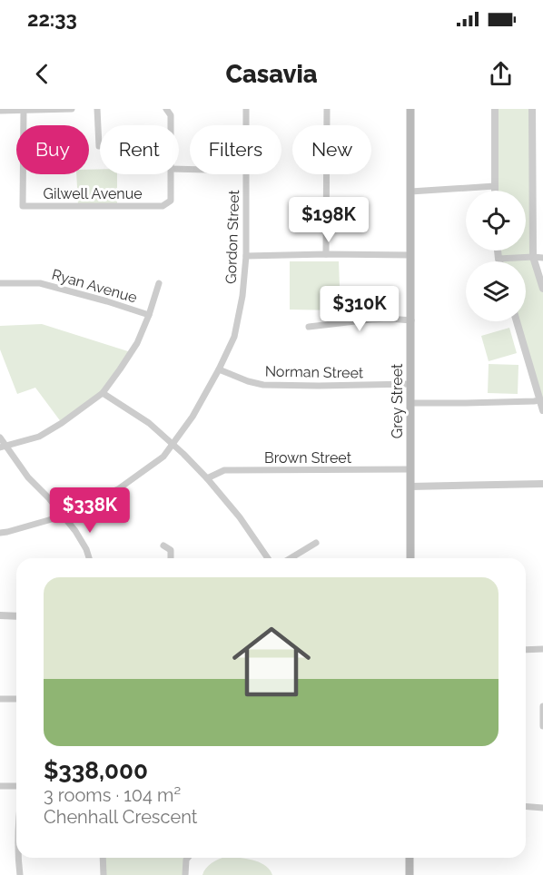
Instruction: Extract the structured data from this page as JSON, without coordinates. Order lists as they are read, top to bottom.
{
  "streets": {
    "main road": ["Grey Street"],
    "street": [
      "Gilwell Avenue",
      "Gordon Street",
      "Ryan Avenue",
      "Norman Street",
      "Brown Street"
    ]
  },
  "crossings": [
    ["Gordon Street", "Norman Street"],
    ["Norman Street", "Grey Street"],
    ["Grey Street", "Brown Street"]
  ],
  "page": {
    "status": "22:33",
    "header": "Casavia",
    "chip": [
      "Buy",
      "Rent",
      "Filters",
      "New"
    ],
    "price": ["$198K", "$310K", "$338K"],
    "list": [
      {
        "name": "$338,000",
        "note": "3 rooms · 104 m² · Chenhall Crescent"
      }
    ]
  }
}
